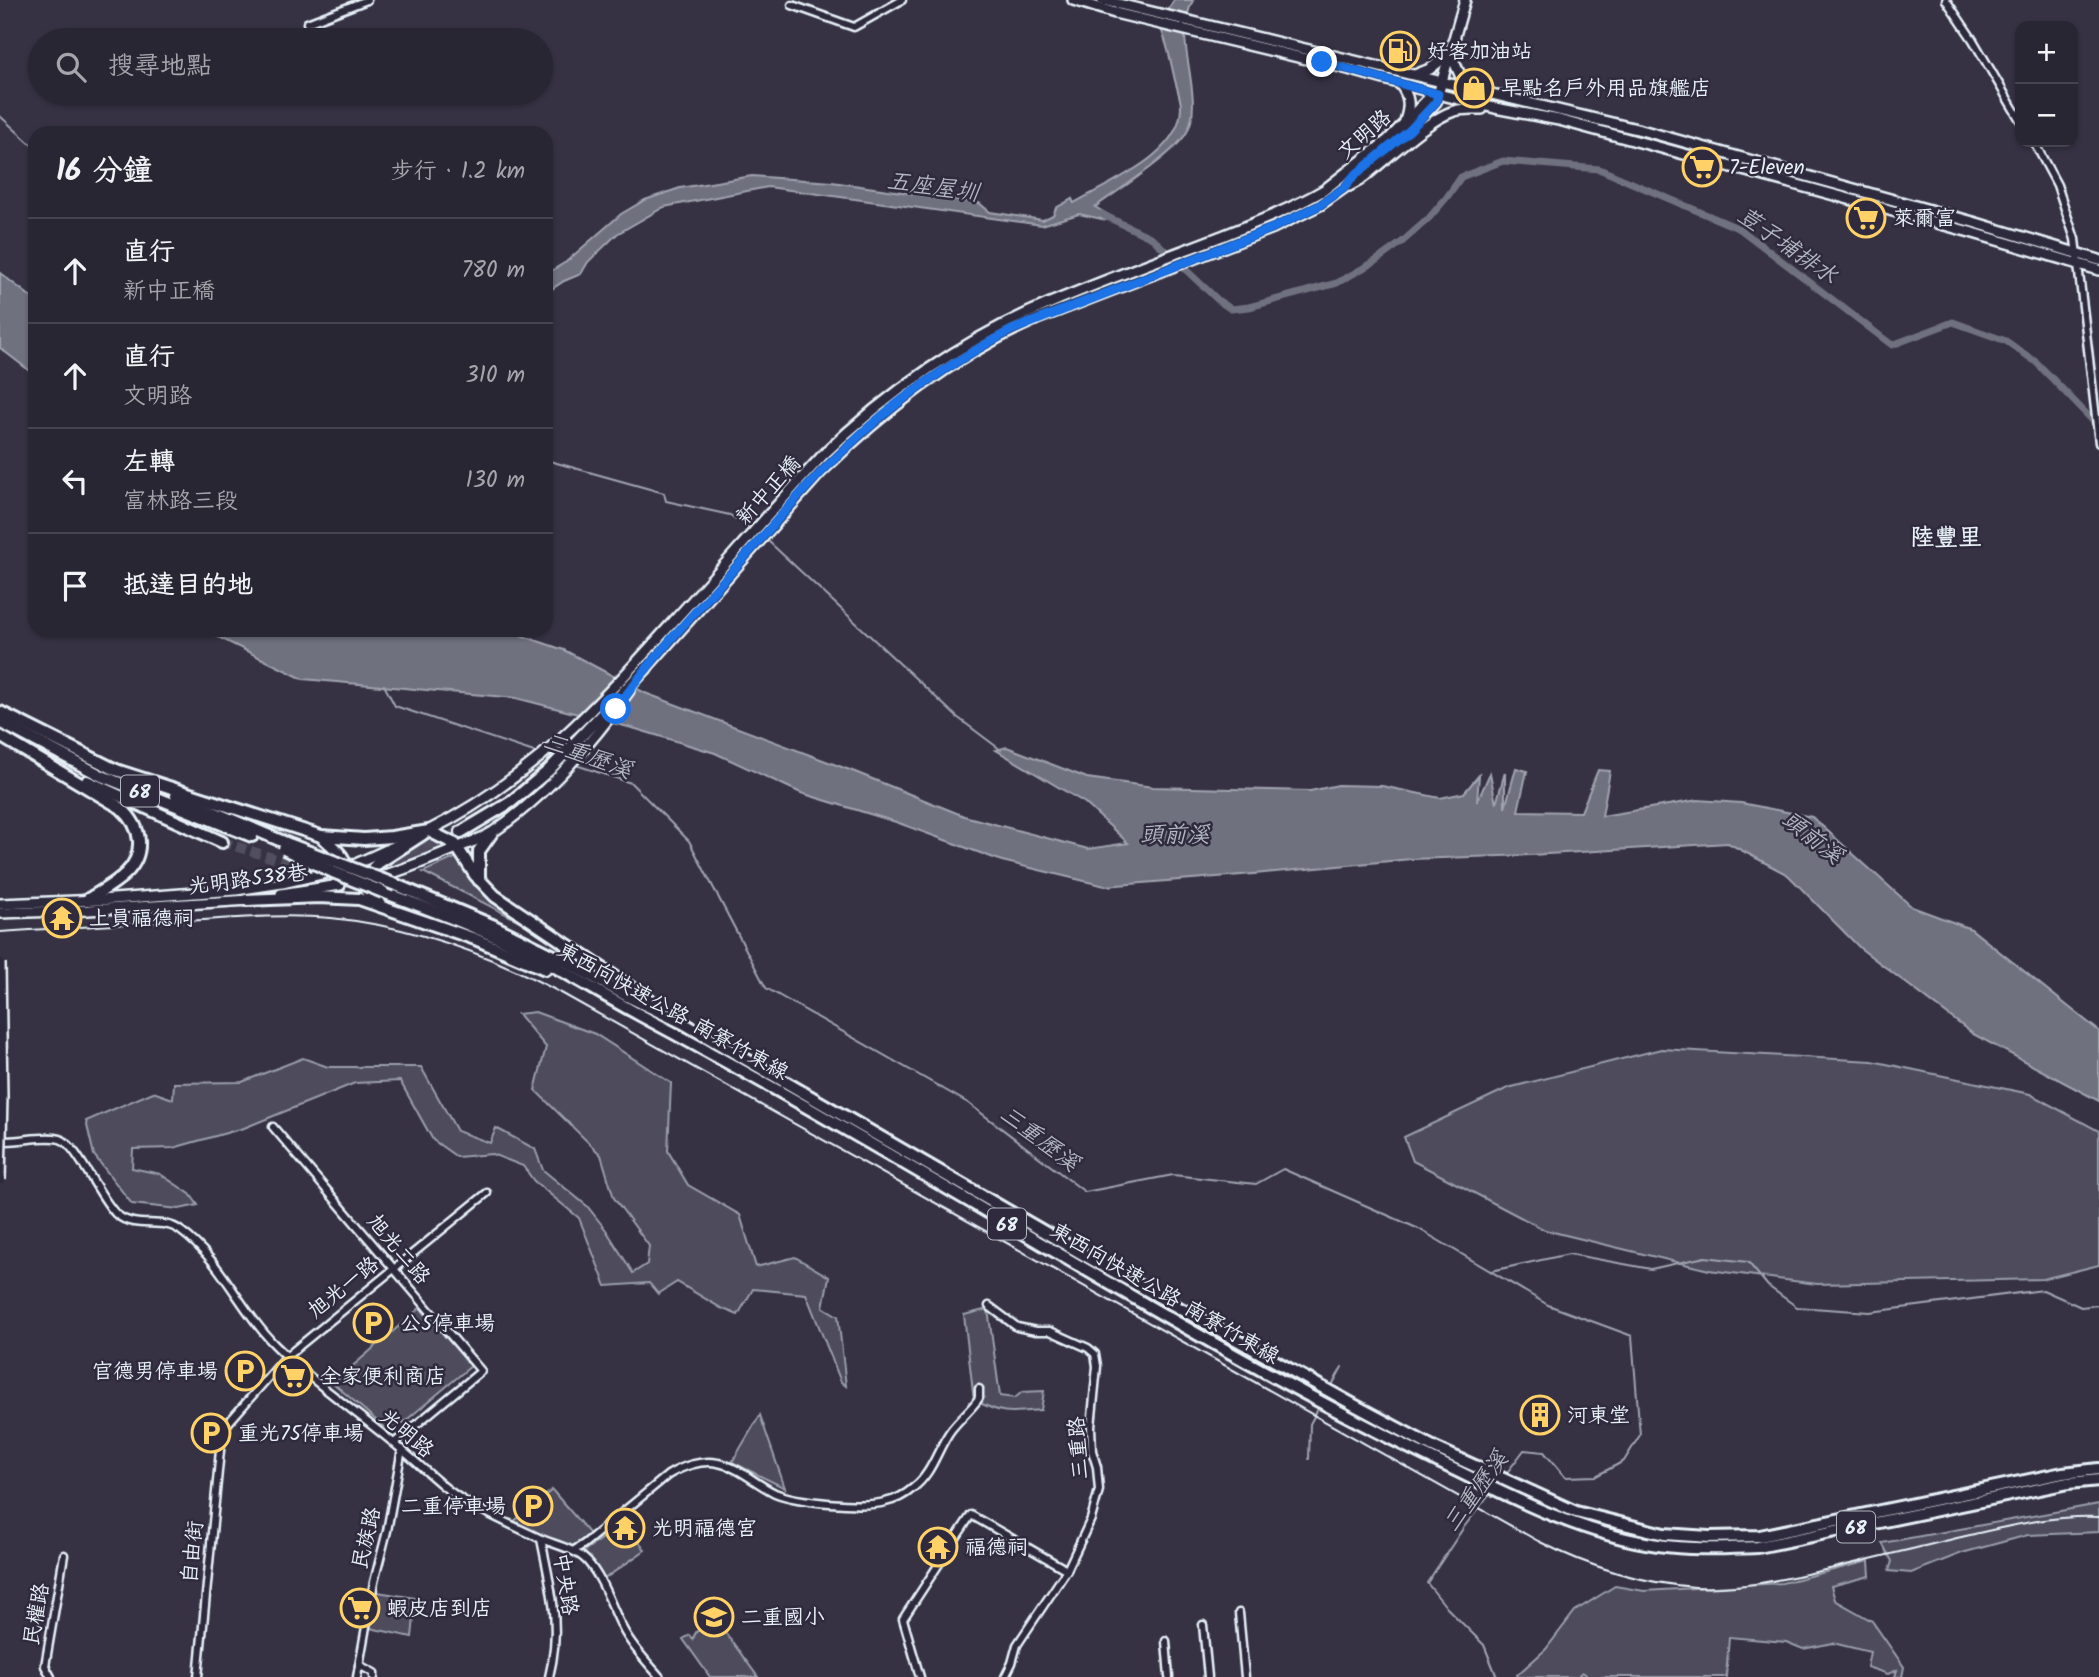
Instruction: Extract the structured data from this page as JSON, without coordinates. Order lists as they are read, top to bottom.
{
  "streets": {
    "highway": ["68", "東西向快速公路 南寮竹東線"],
    "street": [
      "文明路",
      "新中正橋",
      "光明路538巷",
      "旭光二路",
      "旭光一路",
      "光明路",
      "三重路",
      "民族路",
      "自由街",
      "中央路",
      "民權路"
    ]
  },
  "crossings": [
    ["文明路", "新中正橋"],
    ["新中正橋", "光明路538巷"],
    ["旭光二路", "旭光一路"],
    ["旭光二路", "光明路"],
    ["旭光一路", "光明路"],
    ["旭光一路", "自由街"],
    ["光明路", "民族路"],
    ["光明路", "中央路"]
  ],
  "districts": ["陸豐里"],
  "water": [
    "五座屋圳",
    "荳子埔排水",
    "三重歷溪",
    "頭前溪"
  ],
  "places": {
    "fuel station": ["好客加油站"],
    "shop": ["早點名戶外用品旗艦店"],
    "supermarket": [
      "7-Eleven",
      "萊爾富",
      "全家便利商店",
      "蝦皮店到店"
    ],
    "temple": ["上員福德祠", "光明福德宮", "福德祠"],
    "parking": [
      "公5停車場",
      "官德男停車場",
      "重光75停車場",
      "二重停車場"
    ],
    "building": ["河東堂"],
    "school or university": ["二重國小"]
  },
  "page": {
    "map_buttons": ["+", "−"],
    "search": "搜尋地點",
    "heading": ["16 分鐘", "步行 · 1.2 km"],
    "list": [
      ["直行", "新中正橋", "780 m"],
      ["直行", "文明路", "310 m"],
      ["左轉", "富林路三段", "130 m"],
      "抵達目的地"
    ]
  }
}
